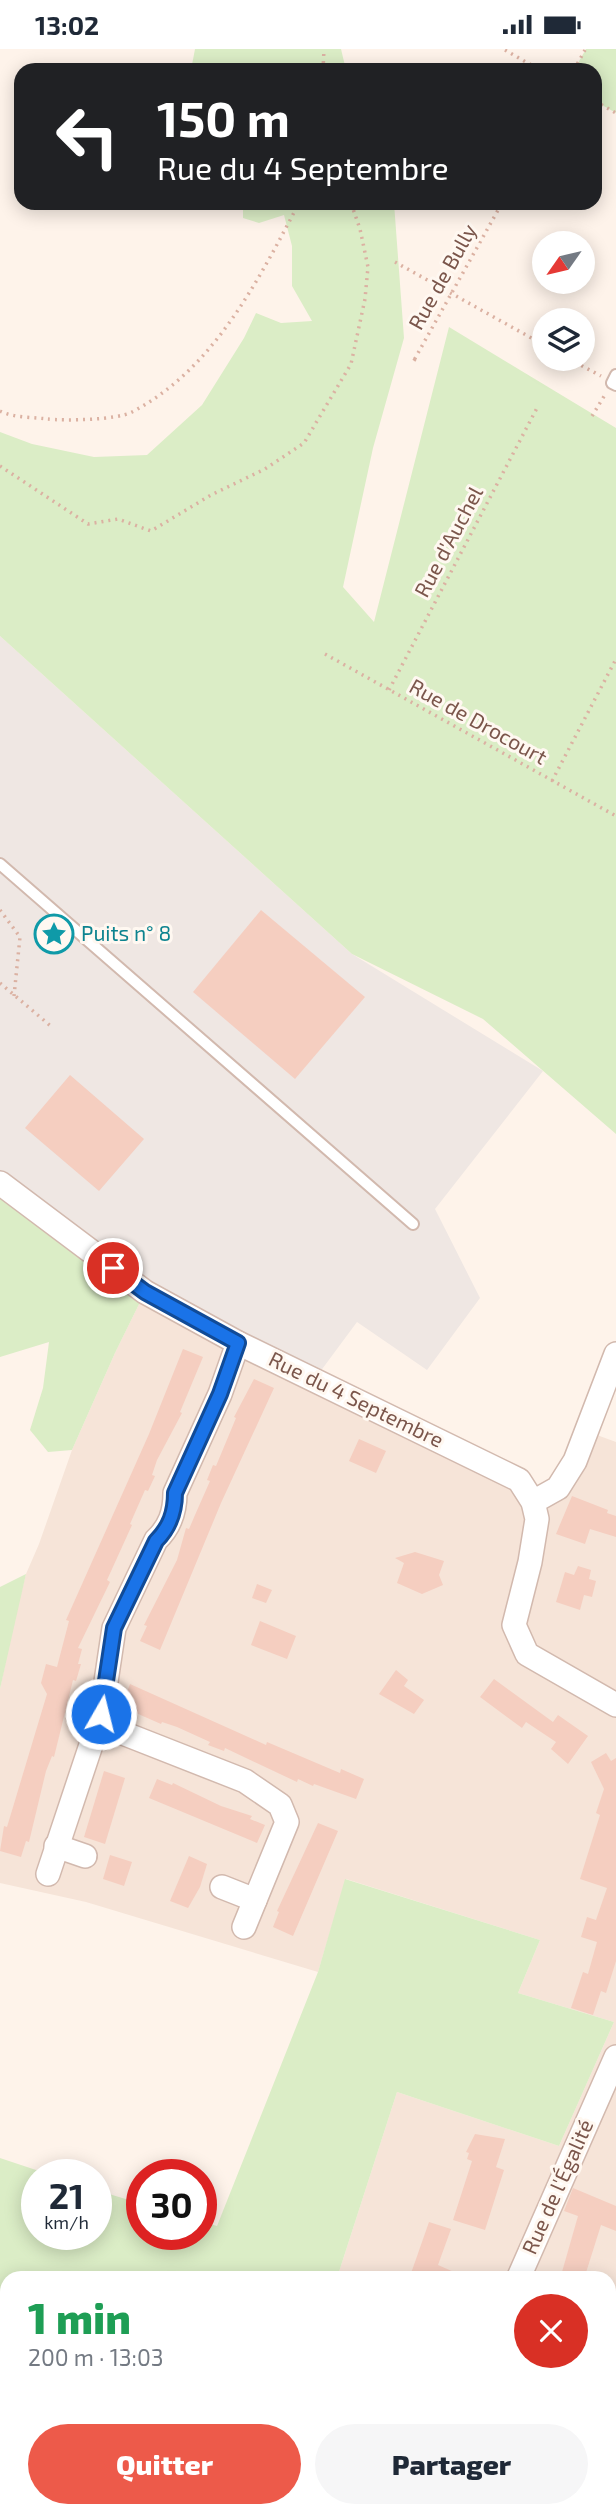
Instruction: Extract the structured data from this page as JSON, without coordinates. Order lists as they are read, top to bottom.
{
  "streets": {
    "street": ["Rue du 4 Septembre", "Rue de l'Égalité"],
    "path": ["Rue de Bully", "Rue d'Auchel", "Rue de Drocourt"]
  },
  "crossings": [
    ["Rue d'Auchel", "Rue de Drocourt"]
  ],
  "places": {
    "place": ["Puits n° 8"]
  },
  "north": "bottom left",
  "page": {
    "status": "13:02",
    "turn": ["150 m", "Rue du 4 Septembre"],
    "speed": "21 km/h",
    "limit": "30",
    "heading": ["1 min", "200 m · 13:03"],
    "buttons": ["Quitter", "Partager"]
  }
}
